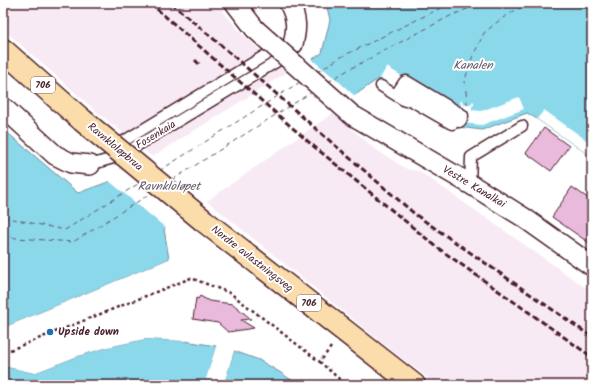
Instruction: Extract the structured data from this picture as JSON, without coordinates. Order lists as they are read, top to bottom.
{
  "streets": {
    "highway": ["706", "Ravnkloløpbrua", "Nordre avlastningsveg"],
    "street": ["Fosenkaia", "Vestre Kanalkai"]
  },
  "crossings": [
    ["Ravnkloløpbrua", "Nordre avlastningsveg"]
  ],
  "water": ["Kanalen", "Ravnkloløpet"],
  "places": ["Upside down"]
}
